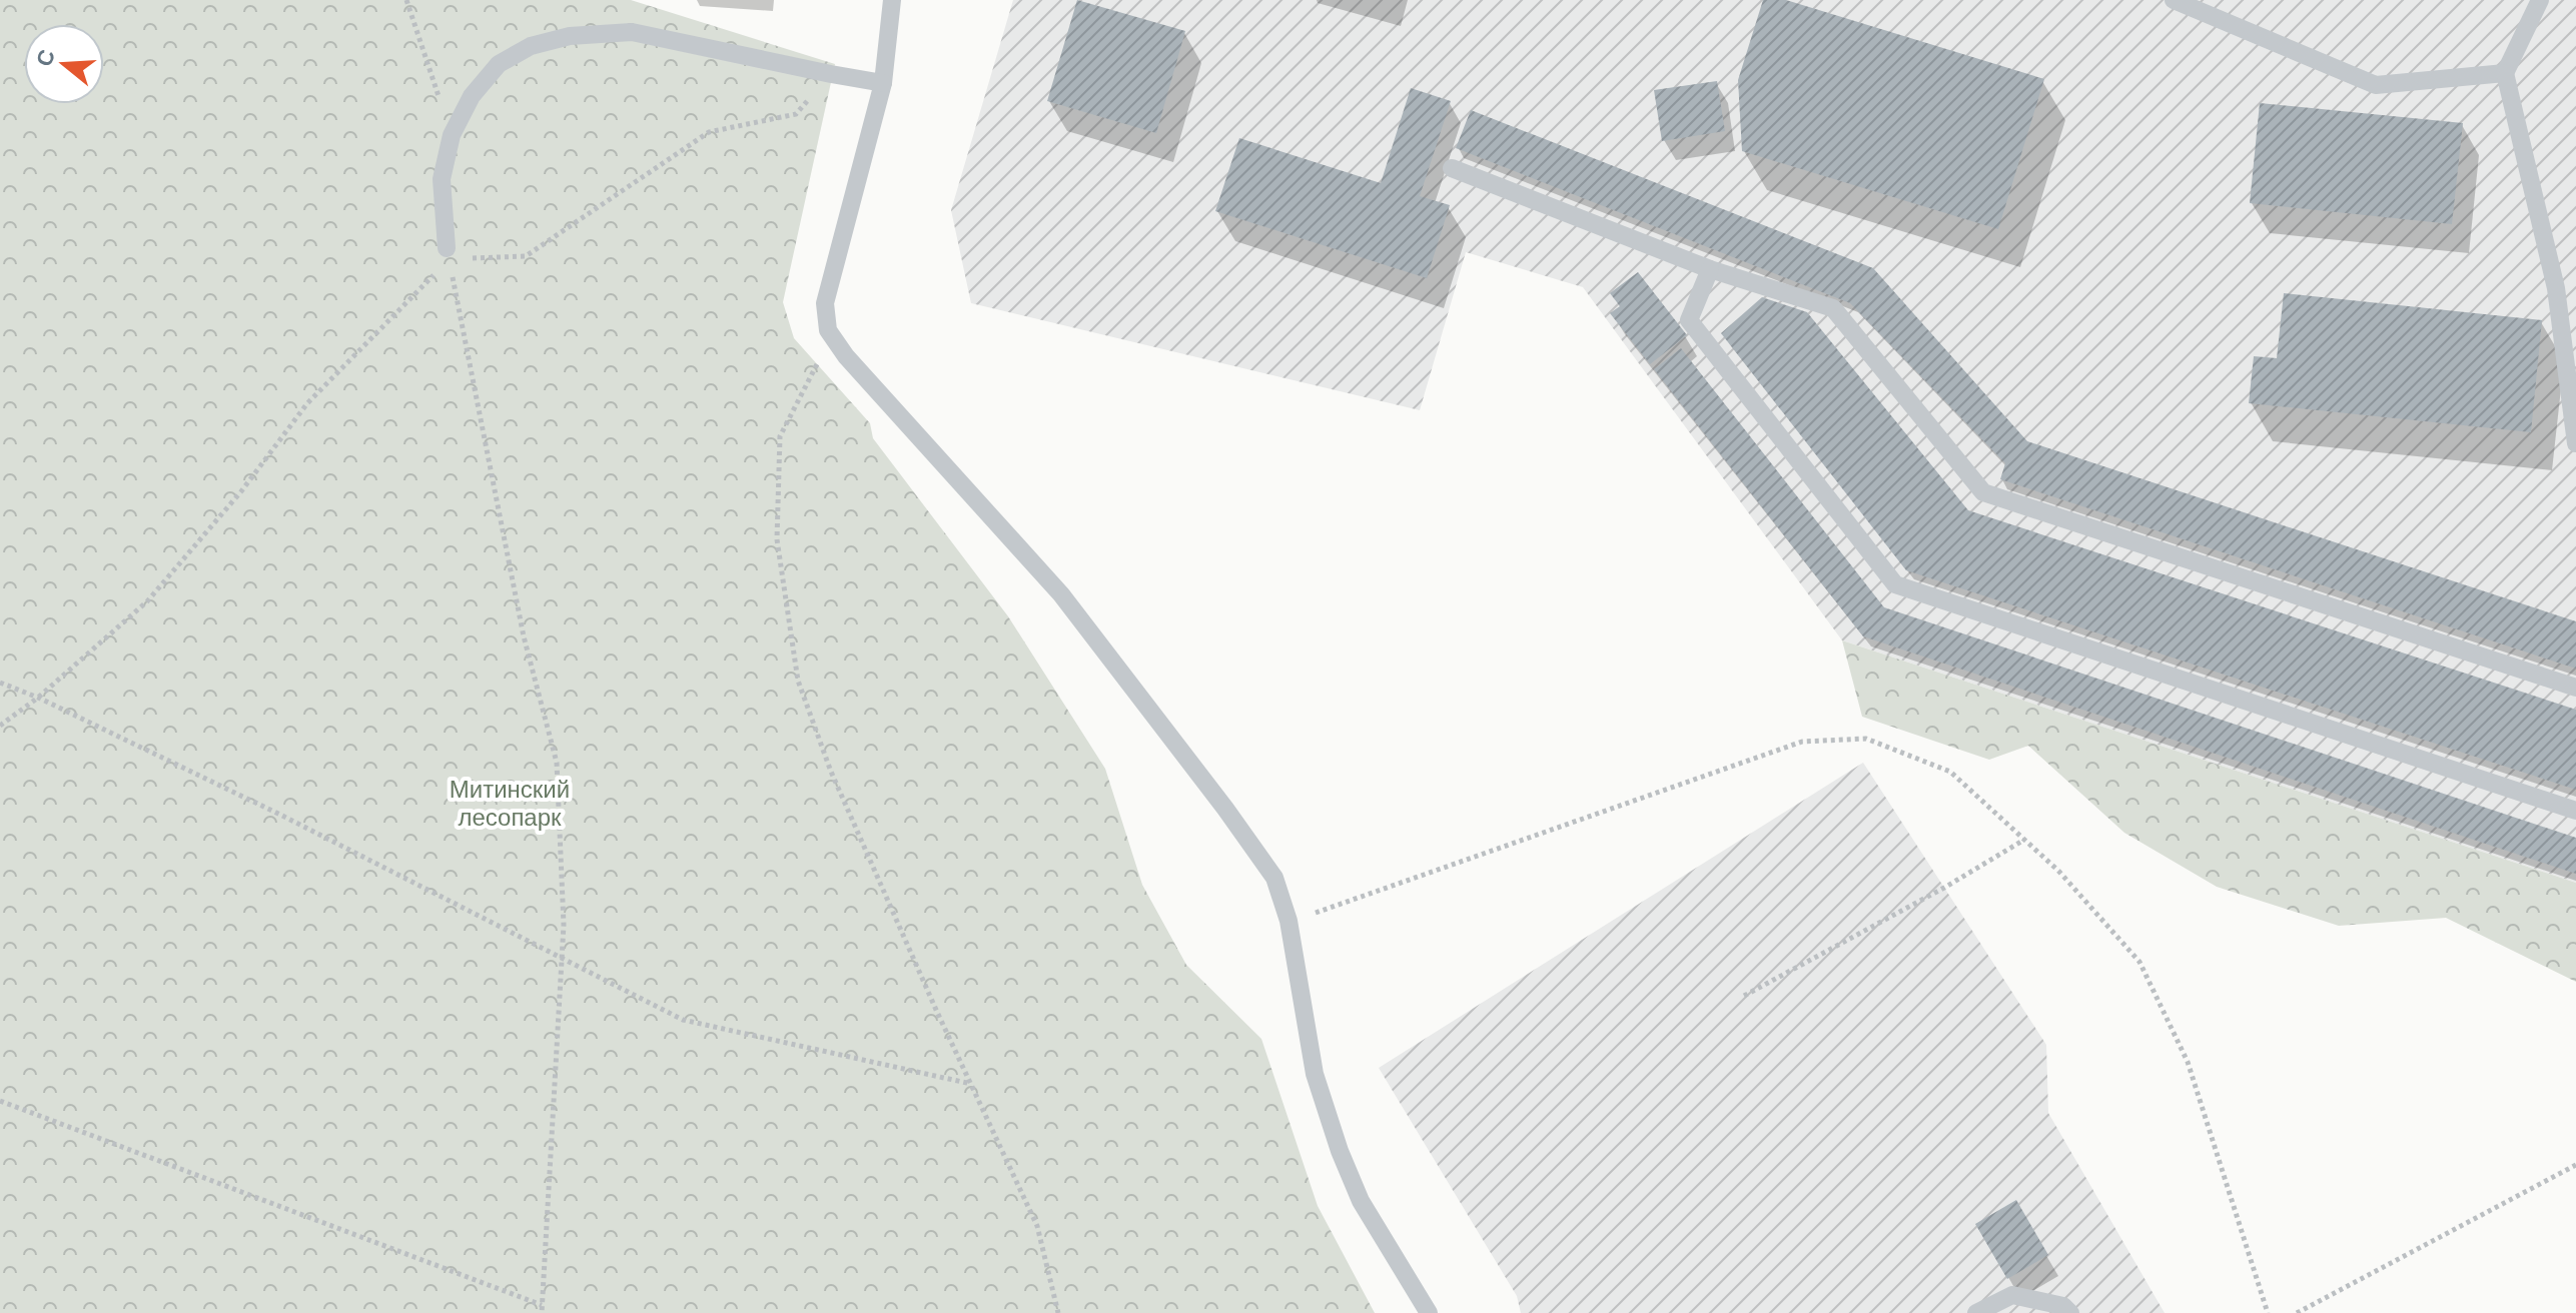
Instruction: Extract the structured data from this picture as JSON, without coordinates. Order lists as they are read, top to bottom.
{
  "parks": ["Митинский лесопарк"],
  "north": "left"
}
